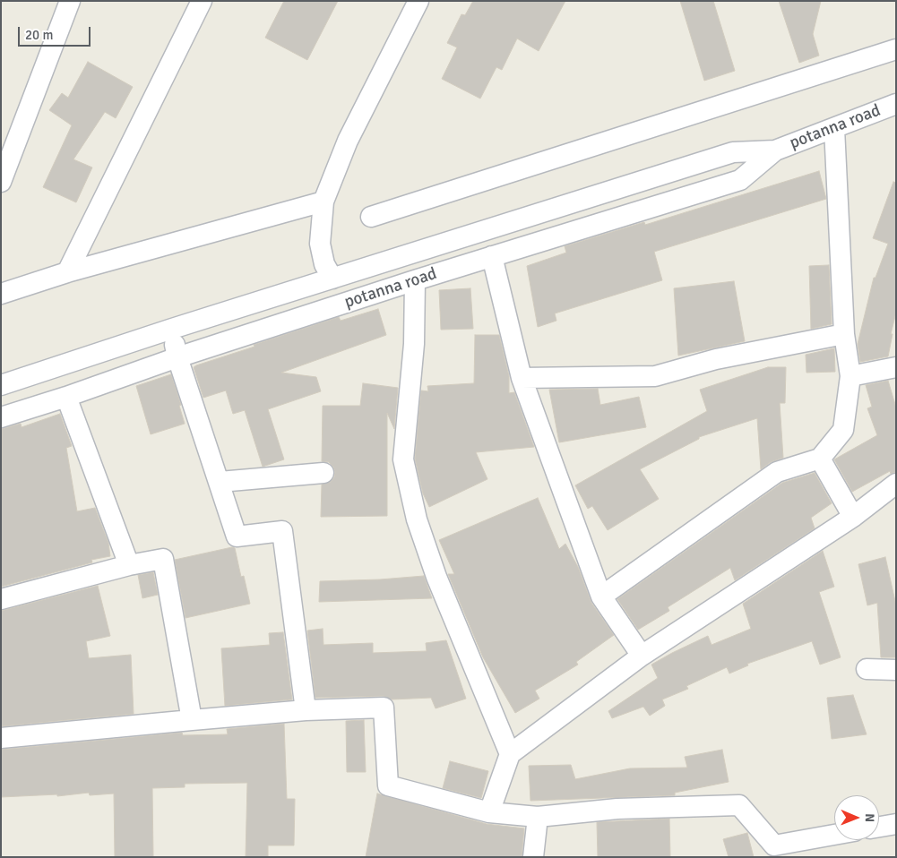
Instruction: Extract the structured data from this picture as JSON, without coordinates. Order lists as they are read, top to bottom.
{
  "streets": {
    "street": ["potanna road"]
  },
  "scale_bar": "20 m",
  "north": "right"
}
